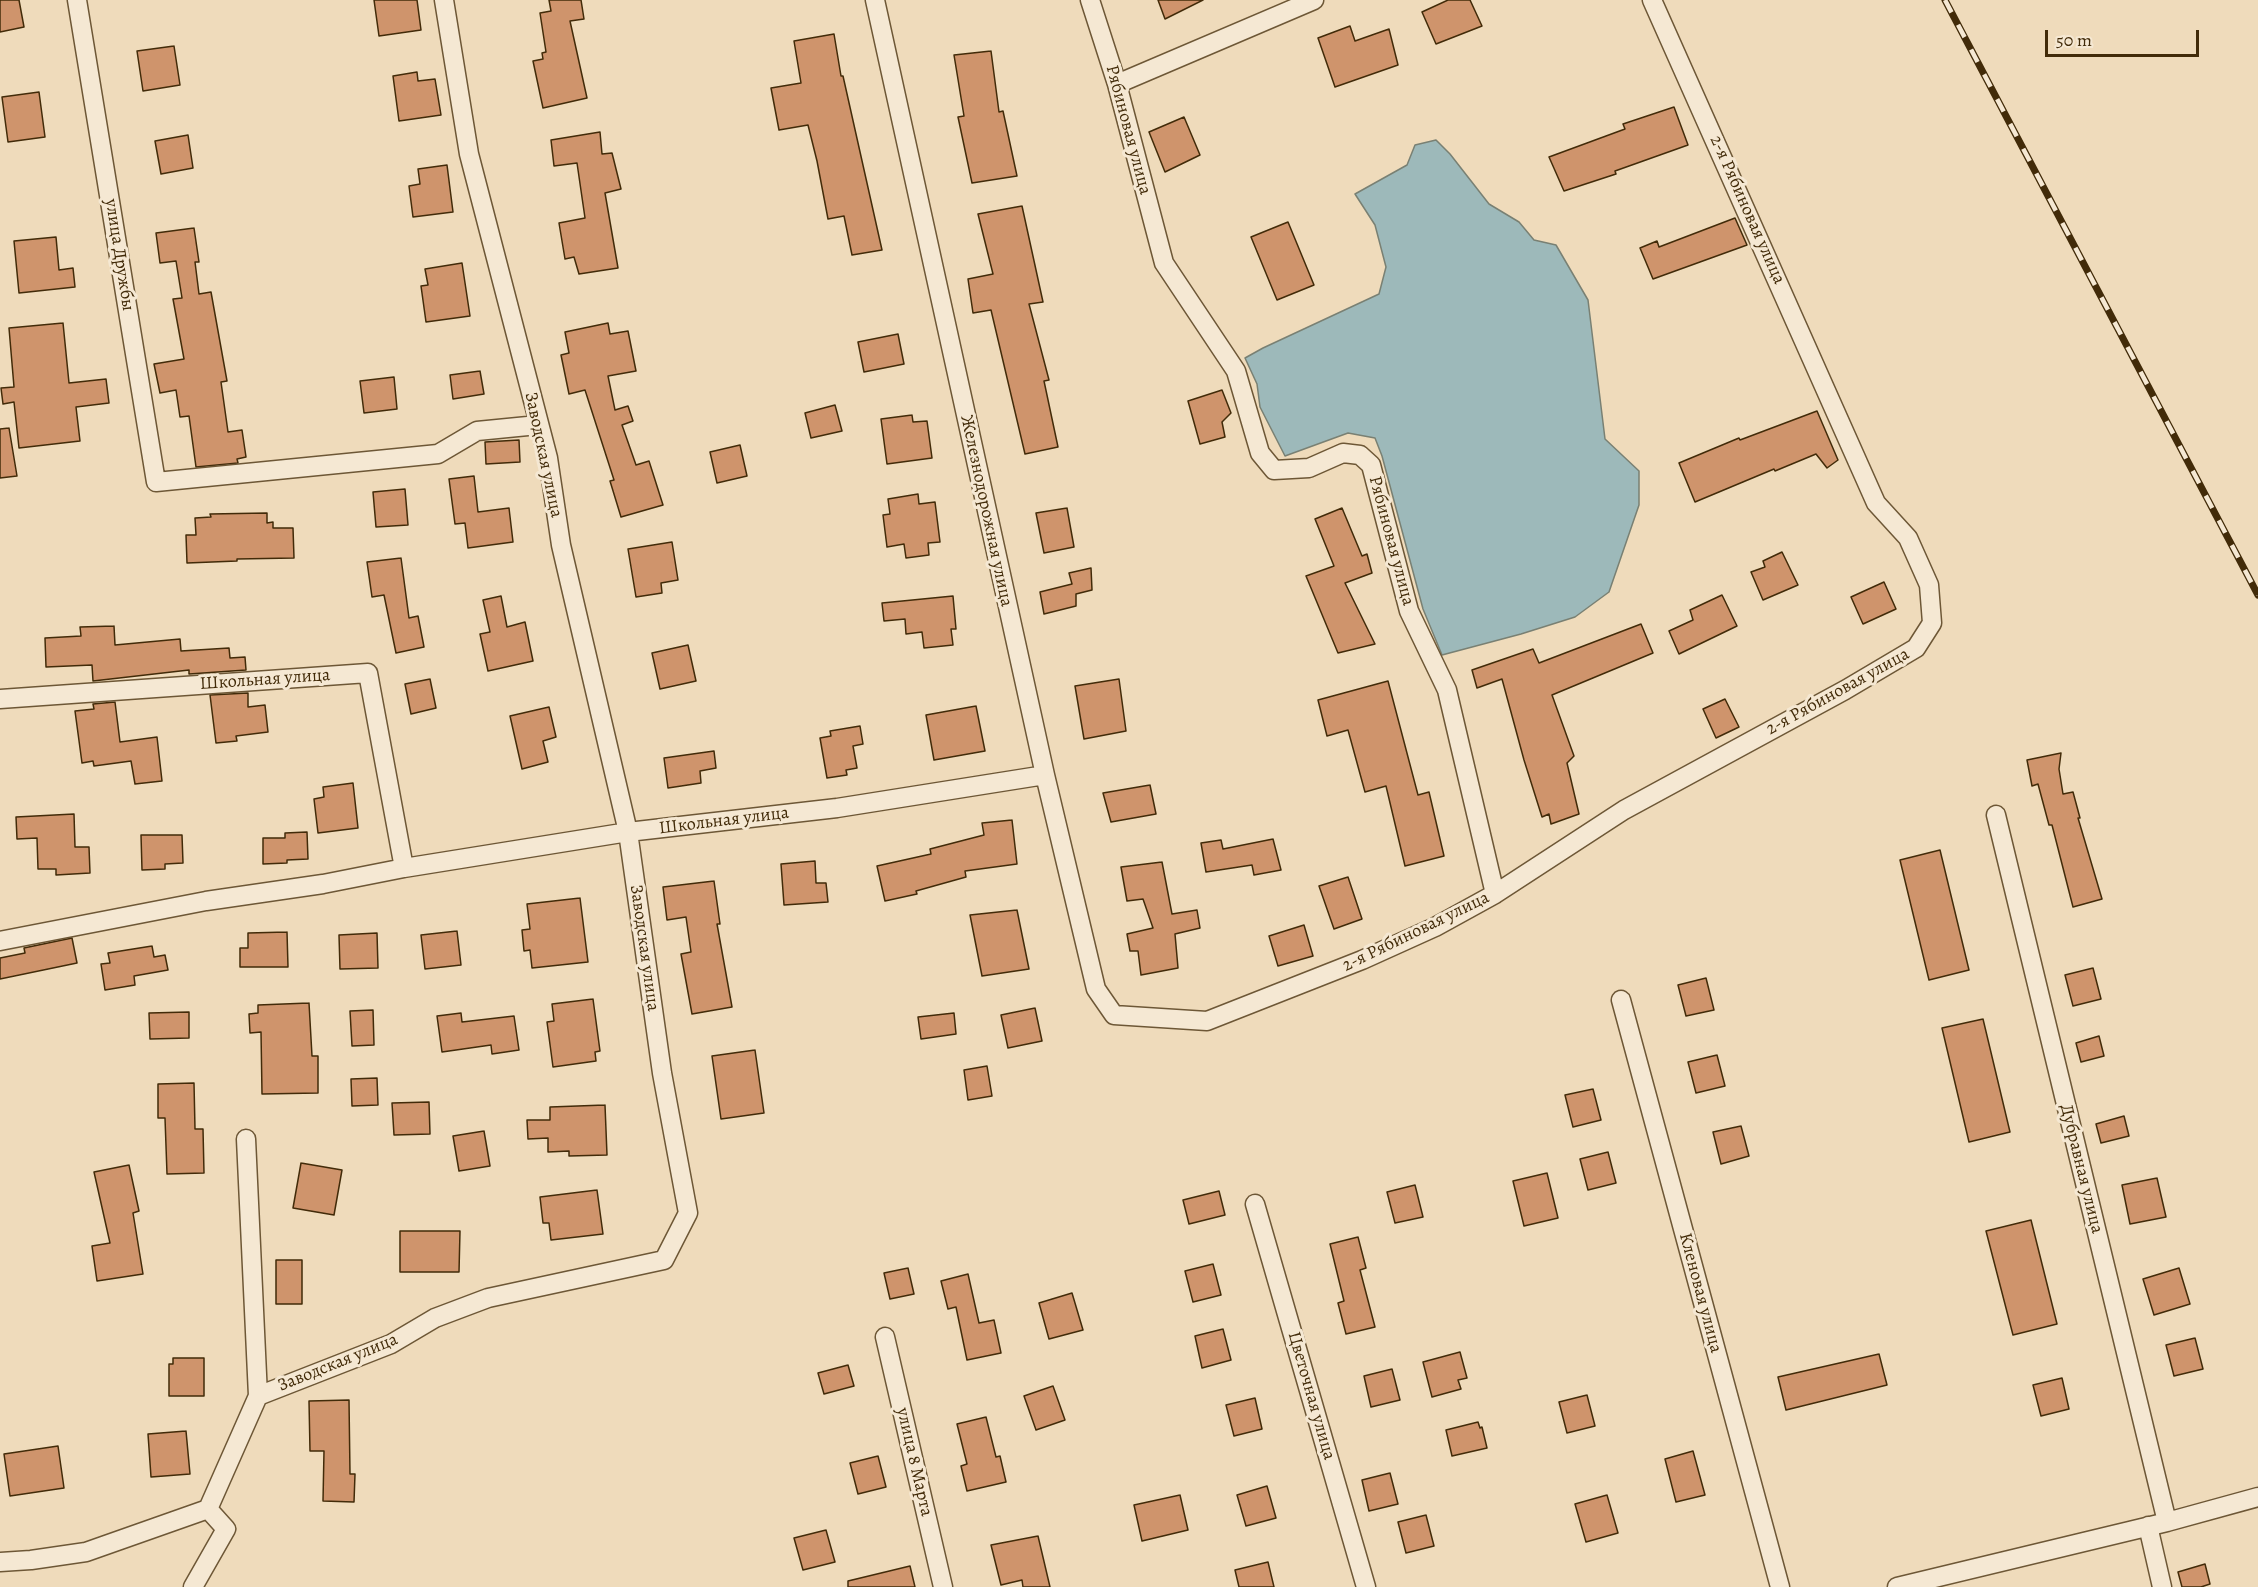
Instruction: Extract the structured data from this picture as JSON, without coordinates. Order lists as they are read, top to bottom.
{
  "streets": {
    "street": [
      "Рябиновая улица",
      "2-я Рябиновая улица",
      "улица Дружбы",
      "Заводская улица",
      "Железнодорожная улица",
      "Школьная улица",
      "Дубравная улица",
      "Кленовая улица",
      "Цветочная улица",
      "улица 8 Марта"
    ]
  },
  "crossings": [
    ["Рябиновая улица", "2-я Рябиновая улица"],
    ["2-я Рябиновая улица", "Железнодорожная улица"],
    ["улица Дружбы", "Заводская улица"],
    ["Заводская улица", "Школьная улица"],
    ["Железнодорожная улица", "Школьная улица"]
  ],
  "scale_bar": "50 m"
}
